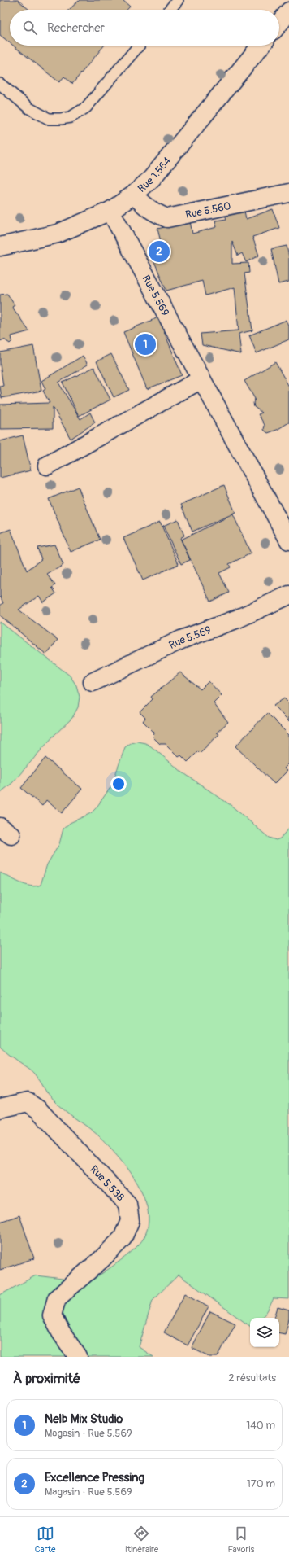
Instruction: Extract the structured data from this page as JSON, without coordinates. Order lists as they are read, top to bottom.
{
  "streets": {
    "street": [
      "Rue 1.564",
      "Rue 5.560",
      "Rue 5.569",
      "Rue 5.538"
    ]
  },
  "crossings": [
    ["Rue 1.564", "Rue 5.560"],
    ["Rue 1.564", "Rue 5.569"]
  ],
  "page": {
    "search": "Rechercher",
    "pins": ["2", "1"],
    "heading": ["À proximité", "2 résultats"],
    "list": [
      {
        "mark": "1",
        "name": "Nelb Mix Studio",
        "note": "Magasin · Rue 5.569",
        "value": "140 m"
      },
      {
        "mark": "2",
        "name": "Excellence Pressing",
        "note": "Magasin · Rue 5.569",
        "value": "170 m"
      }
    ],
    "nav": ["Carte", "Itinéraire", "Favoris"]
  }
}
